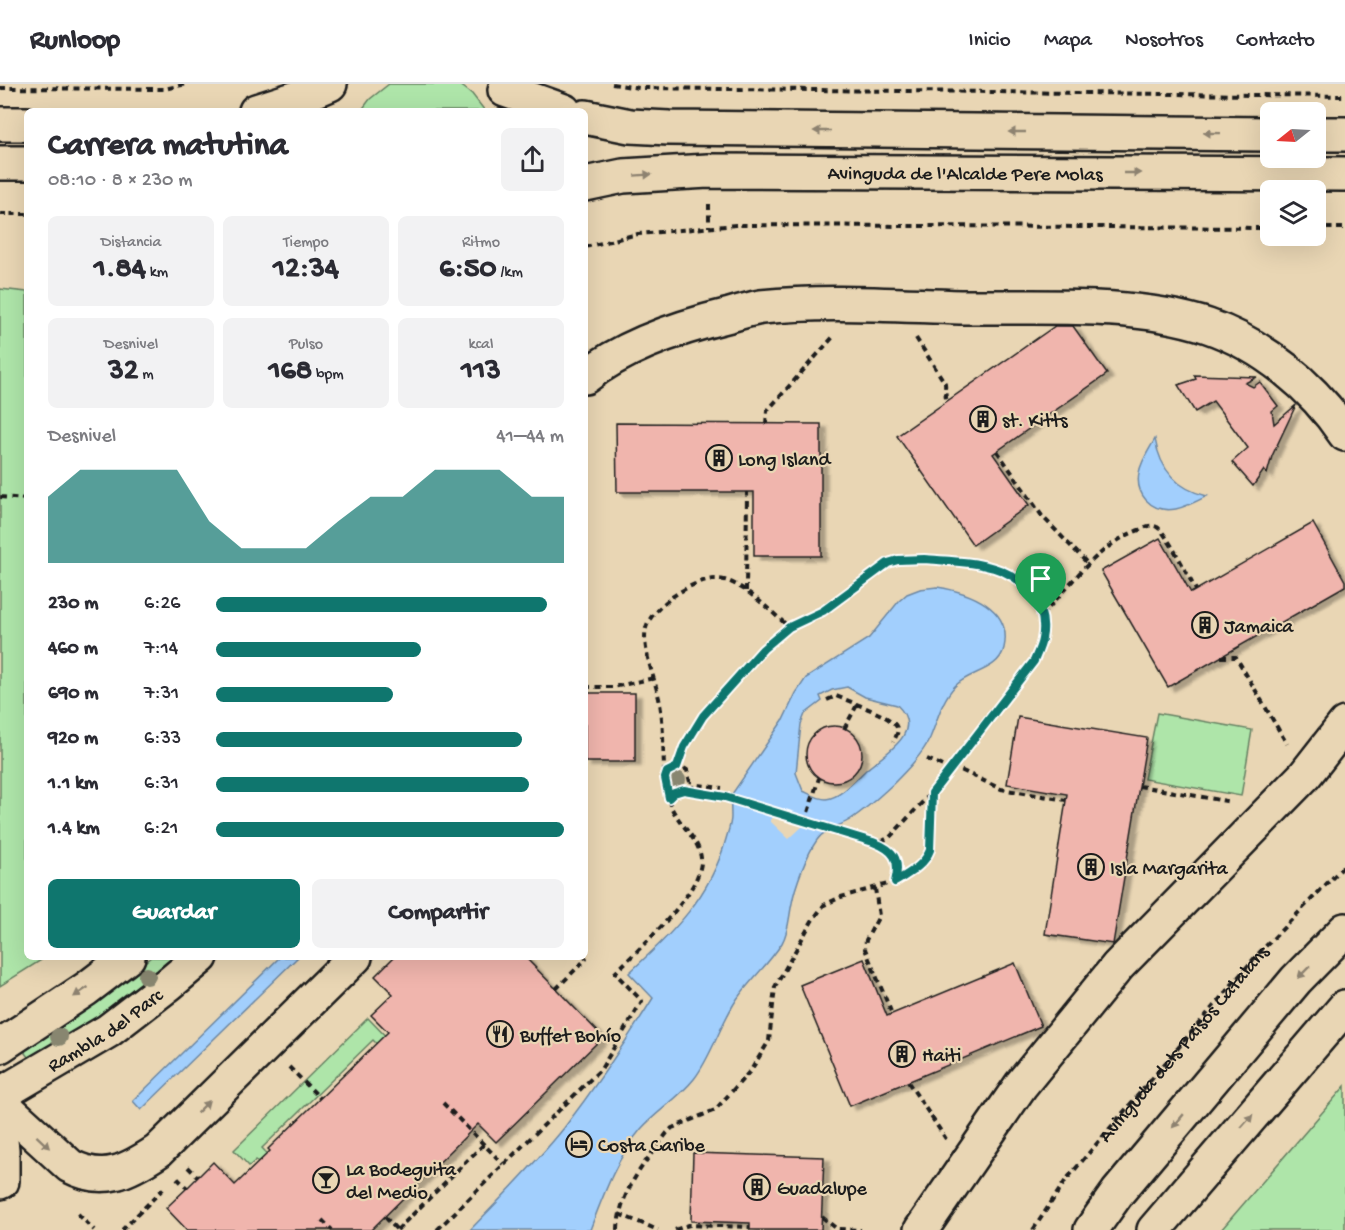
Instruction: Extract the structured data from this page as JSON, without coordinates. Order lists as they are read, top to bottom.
{
  "streets": {
    "street": ["Avinguda de l'Alcalde Pere Molas", "Rambla del Parc"],
    "path": ["Avinguda dels Països Catalans"]
  },
  "places": {
    "building": [
      "st. Kitts",
      "Long Island",
      "Jamaica",
      "Isla Margarita",
      "Haiti",
      "Guadalupe"
    ],
    "restaurant": ["Buffet Bohío"],
    "hotel": ["Costa Caribe"],
    "bar": ["La Bodeguita del Medio"]
  },
  "north": "left",
  "page": {
    "header": "Runloop",
    "nav": [
      "Inicio",
      "Mapa",
      "Nosotros",
      "Contacto"
    ],
    "heading": ["Carrera matutina", "08:10 · 8 × 230 m"],
    "stats": [
      ["Distancia", "1.84 km"],
      ["Tiempo", "12:34"],
      ["Ritmo", "6:50 /km"],
      ["Desnivel", "32 m"],
      ["Pulso", "168 bpm"],
      ["kcal", "113"]
    ],
    "chart": ["Desnivel", "41–44 m"],
    "list": [
      {
        "name": "230 m",
        "note": "6:26"
      },
      {
        "name": "460 m",
        "note": "7:14"
      },
      {
        "name": "690 m",
        "note": "7:31"
      },
      {
        "name": "920 m",
        "note": "6:33"
      },
      {
        "name": "1.1 km",
        "note": "6:31"
      },
      {
        "name": "1.4 km",
        "note": "6:21"
      }
    ],
    "buttons": ["Guardar", "Compartir"]
  }
}
